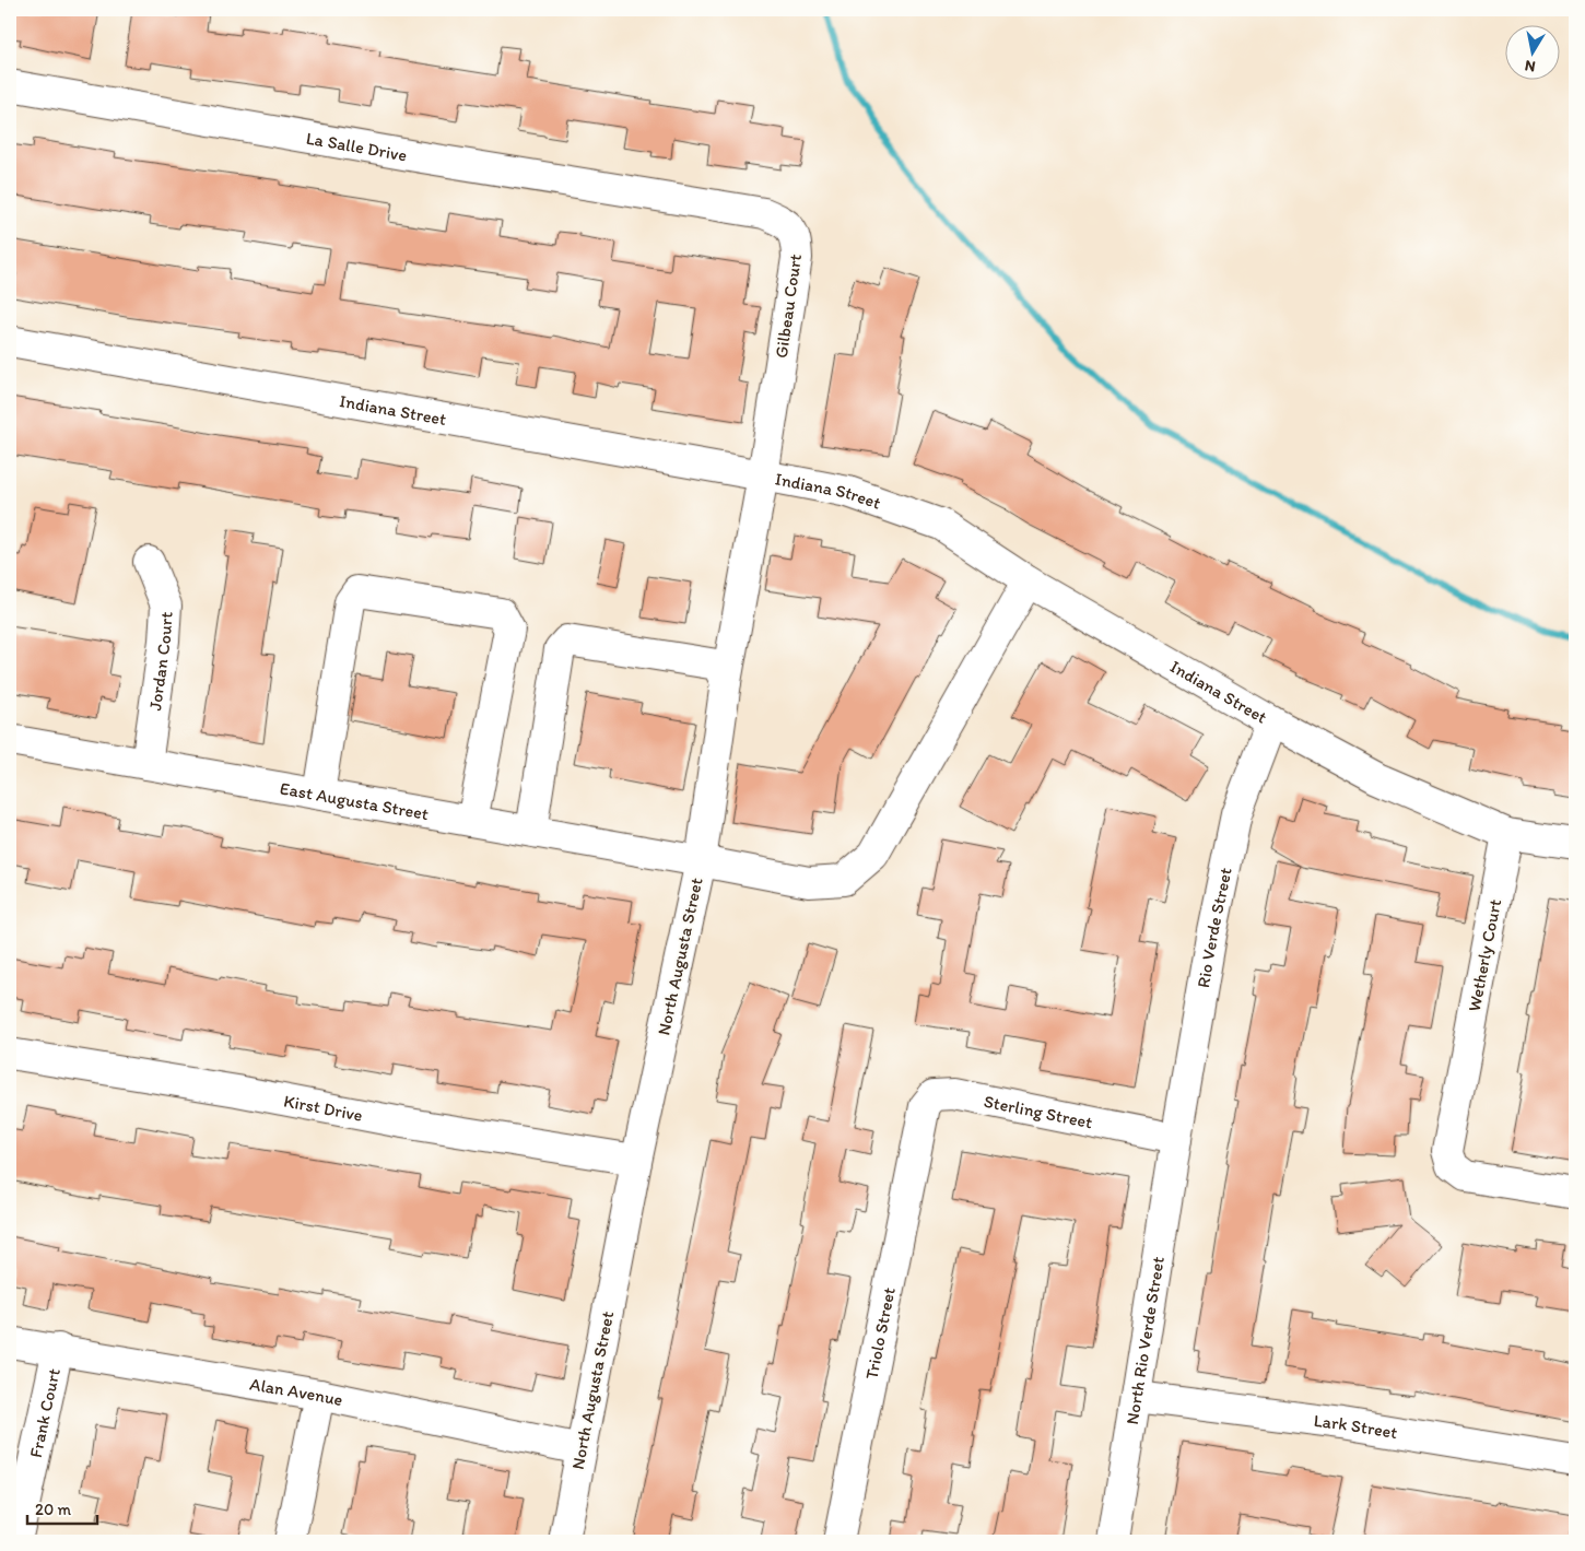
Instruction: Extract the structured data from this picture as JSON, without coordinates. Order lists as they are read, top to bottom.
{
  "streets": {
    "street": [
      "La Salle Drive",
      "Gilbeau Court",
      "Indiana Street",
      "Jordan Court",
      "East Augusta Street",
      "Rio Verde Street",
      "Wetherly Court",
      "North Augusta Street",
      "Kirst Drive",
      "Sterling Street",
      "Triolo Street",
      "North Rio Verde Street",
      "Alan Avenue",
      "Frank Court",
      "Lark Street"
    ]
  },
  "crossings": [
    ["La Salle Drive", "Gilbeau Court"],
    ["Gilbeau Court", "Indiana Street"],
    ["Gilbeau Court", "East Augusta Street"],
    ["Gilbeau Court", "North Augusta Street"],
    ["Indiana Street", "Rio Verde Street"],
    ["Indiana Street", "Wetherly Court"],
    ["Indiana Street", "North Augusta Street"],
    ["Jordan Court", "East Augusta Street"],
    ["East Augusta Street", "North Augusta Street"],
    ["Rio Verde Street", "Sterling Street"],
    ["Rio Verde Street", "North Rio Verde Street"],
    ["North Augusta Street", "Kirst Drive"],
    ["North Augusta Street", "Alan Avenue"],
    ["Sterling Street", "Triolo Street"],
    ["Sterling Street", "North Rio Verde Street"],
    ["North Rio Verde Street", "Lark Street"],
    ["Alan Avenue", "Frank Court"]
  ],
  "scale_bar": "20 m",
  "north": "bottom"
}
